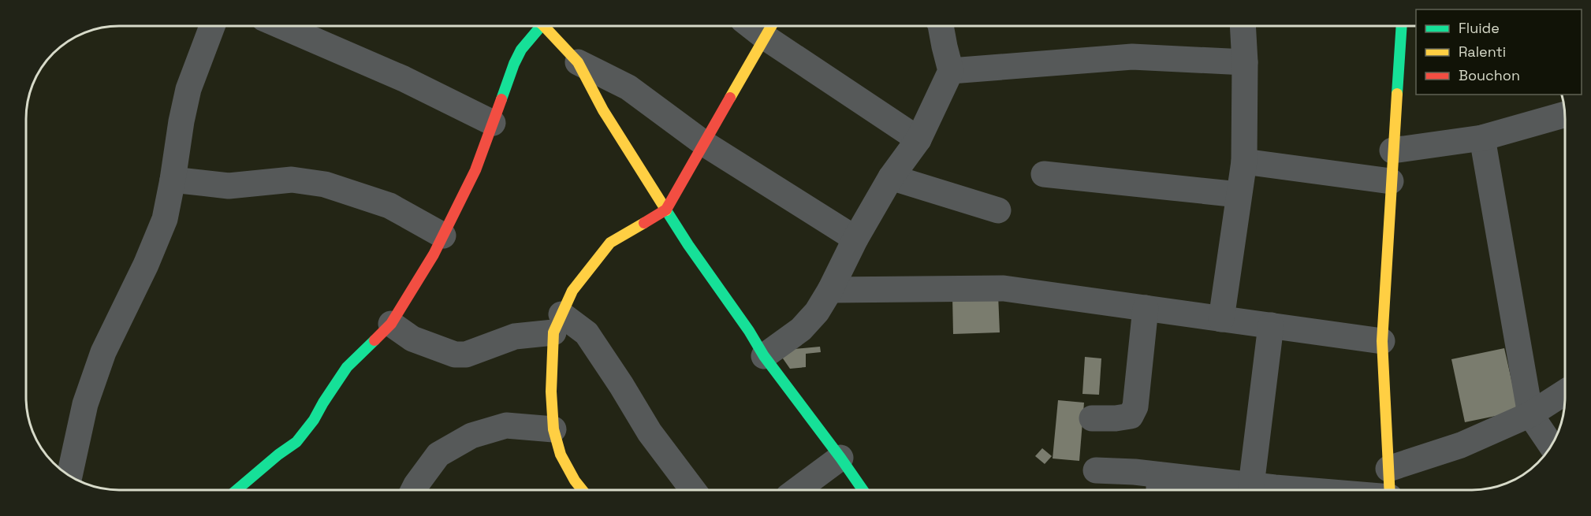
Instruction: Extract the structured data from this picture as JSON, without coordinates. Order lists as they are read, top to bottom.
{
  "legend": ["Fluide", "Ralenti", "Bouchon"]
}
